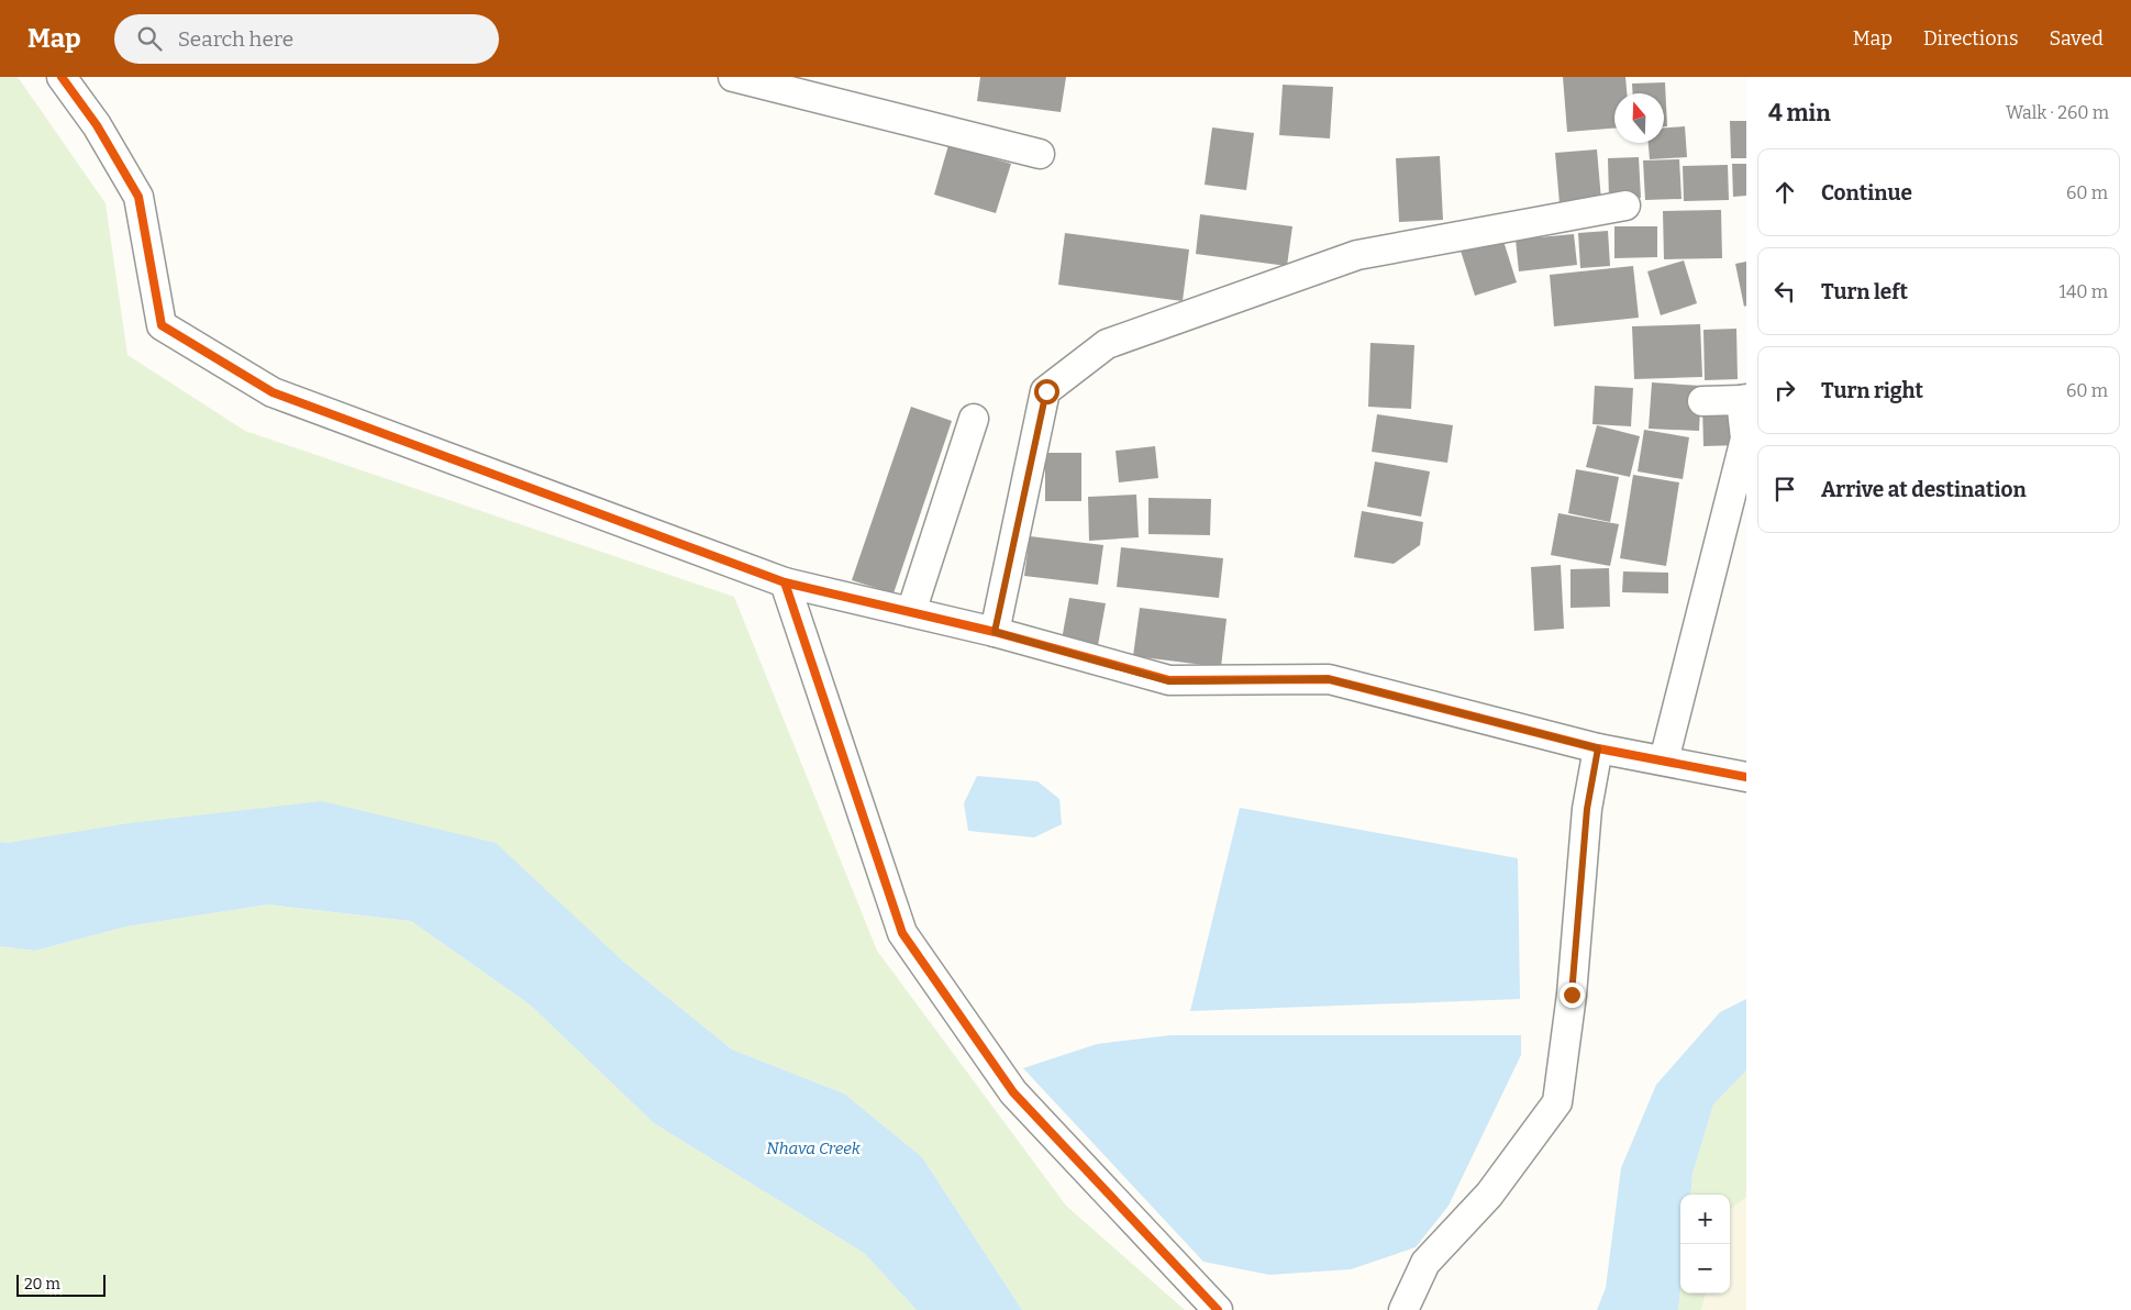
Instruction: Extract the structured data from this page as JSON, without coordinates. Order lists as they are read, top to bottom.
{
  "water": ["Nhava Creek"],
  "scale_bar": "20 m",
  "north": "top",
  "page": {
    "header": "Map",
    "search": "Search here",
    "nav": ["Map", "Directions", "Saved"],
    "heading": ["4 min", "Walk · 260 m"],
    "list": [
      ["Continue", "60 m"],
      ["Turn left", "140 m"],
      ["Turn right", "60 m"],
      "Arrive at destination"
    ],
    "map_buttons": ["+", "−"],
    "scale": "20 m"
  }
}
